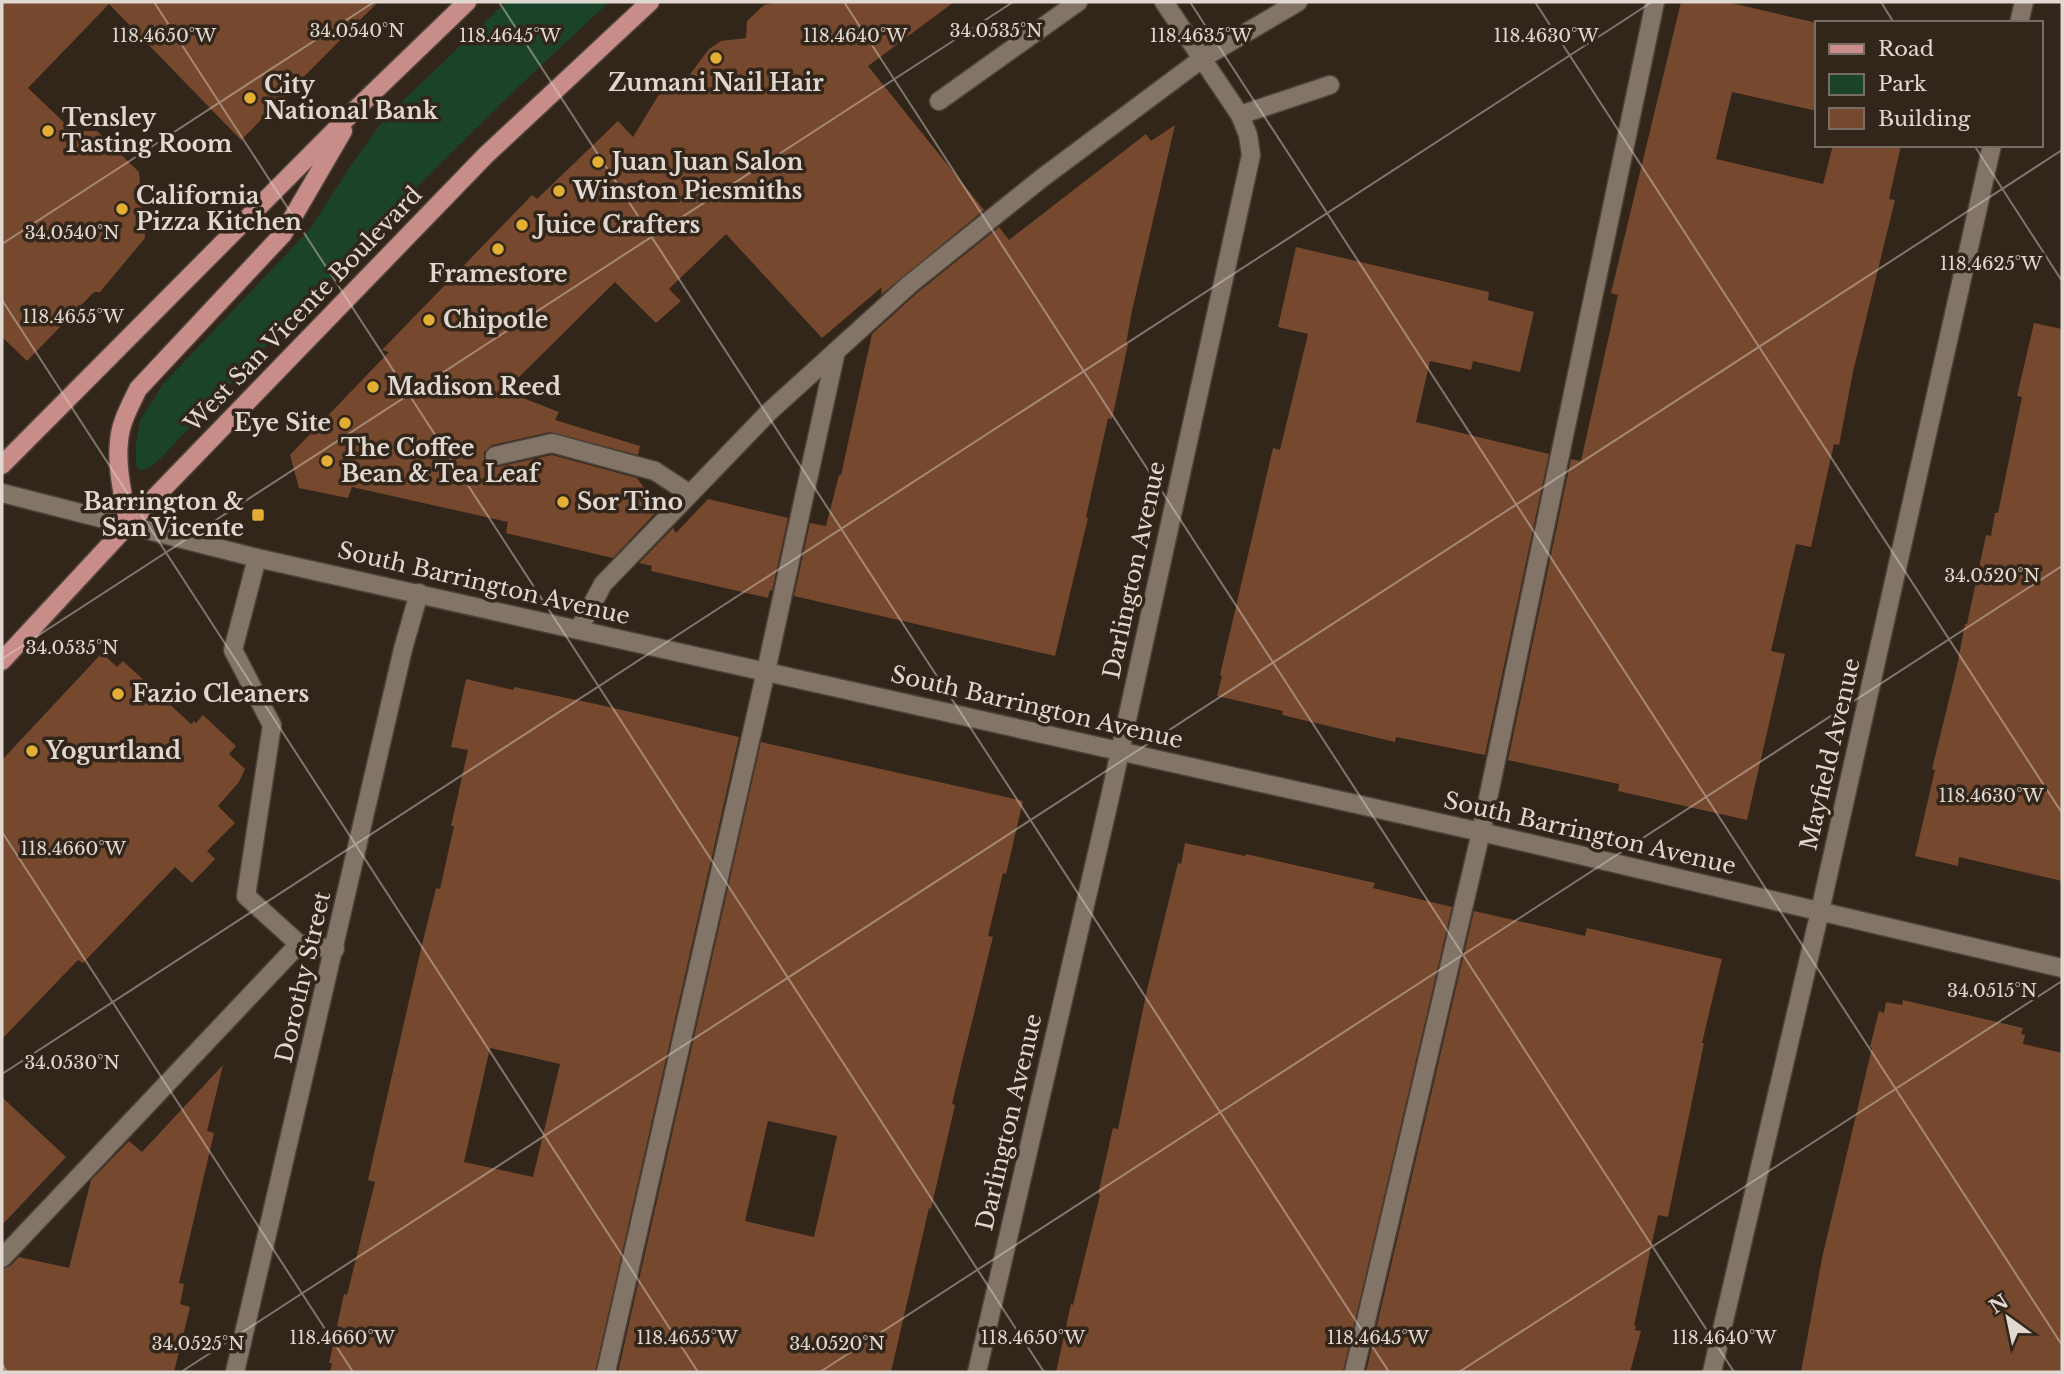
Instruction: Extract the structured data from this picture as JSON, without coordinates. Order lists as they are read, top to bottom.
{
  "streets": {
    "main road": ["West San Vicente Boulevard"],
    "street": [
      "Darlington Avenue",
      "South Barrington Avenue",
      "Mayfield Avenue",
      "Dorothy Street"
    ]
  },
  "crossings": [
    ["West San Vicente Boulevard", "South Barrington Avenue"],
    ["Darlington Avenue", "South Barrington Avenue"],
    ["South Barrington Avenue", "Mayfield Avenue"],
    ["South Barrington Avenue", "Dorothy Street"]
  ],
  "places": {
    "other": [
      "Zumani Nail Hair",
      "City National Bank",
      "Tensley Tasting Room",
      "Juan Juan Salon",
      "Winston Piesmiths",
      "California Pizza Kitchen",
      "Juice Crafters",
      "Framestore",
      "Chipotle",
      "Madison Reed",
      "Eye Site",
      "The Coffee Bean & Tea Leaf",
      "Sor Tino",
      "Fazio Cleaners",
      "Yogurtland"
    ],
    "transit": ["Barrington & San Vicente"]
  },
  "legend": ["Road", "Park", "Building"],
  "north": "top left",
  "coordinates": [
    "34.0540°N",
    "34.0535°N",
    "118.4650°W",
    "118.4645°W",
    "118.4640°W",
    "118.4635°W",
    "118.4630°W",
    "118.4625°W",
    "118.4655°W",
    "34.0520°N",
    "118.4660°W",
    "34.0515°N",
    "34.0530°N",
    "34.0525°N"
  ]
}
